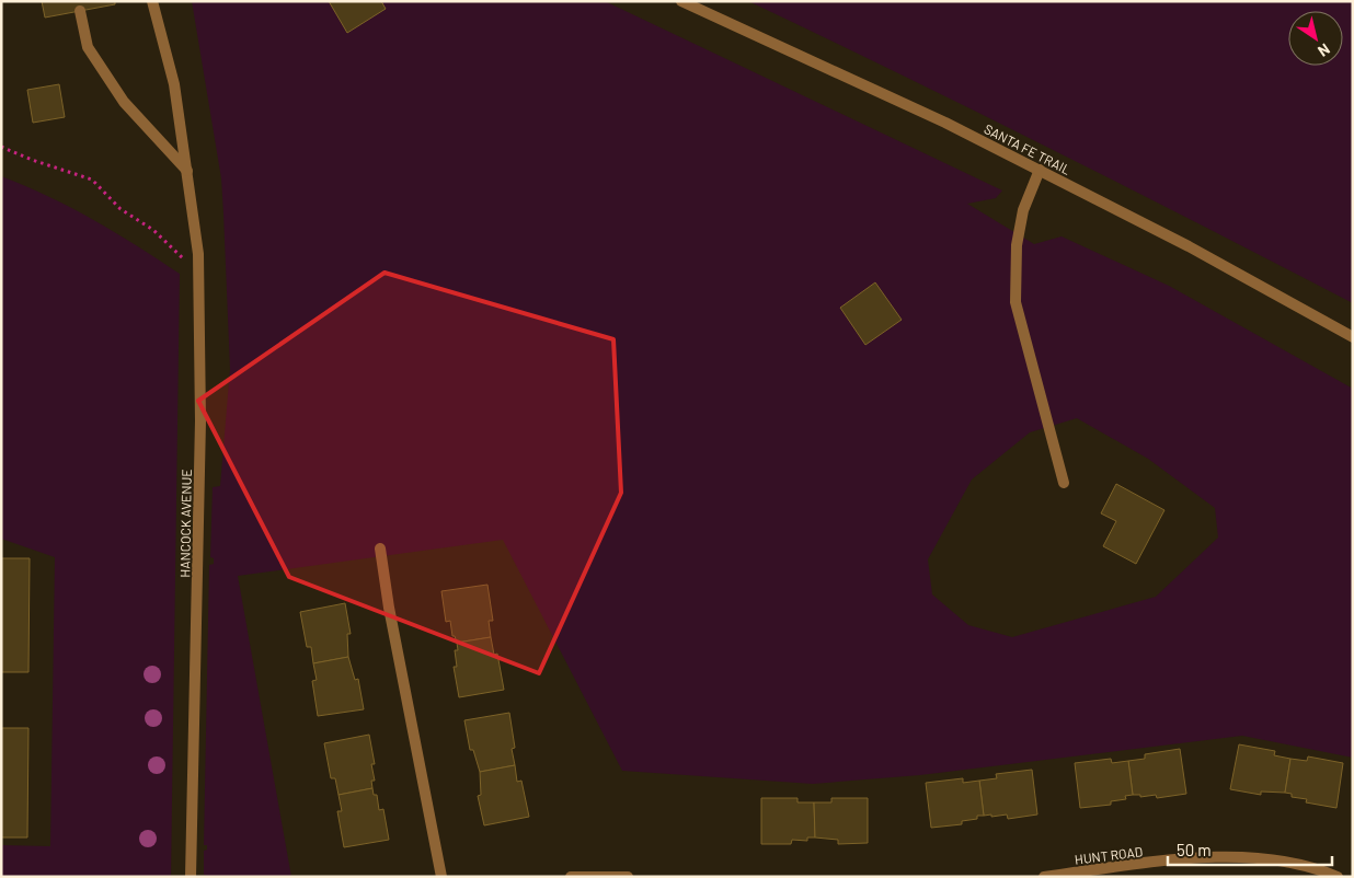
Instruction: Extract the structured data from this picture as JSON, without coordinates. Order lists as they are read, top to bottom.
{
  "streets": {
    "street": ["SANTA FE TRAIL", "HANCOCK AVENUE", "HUNT ROAD"]
  },
  "scale_bar": "50 m",
  "north": "bottom right"
}
